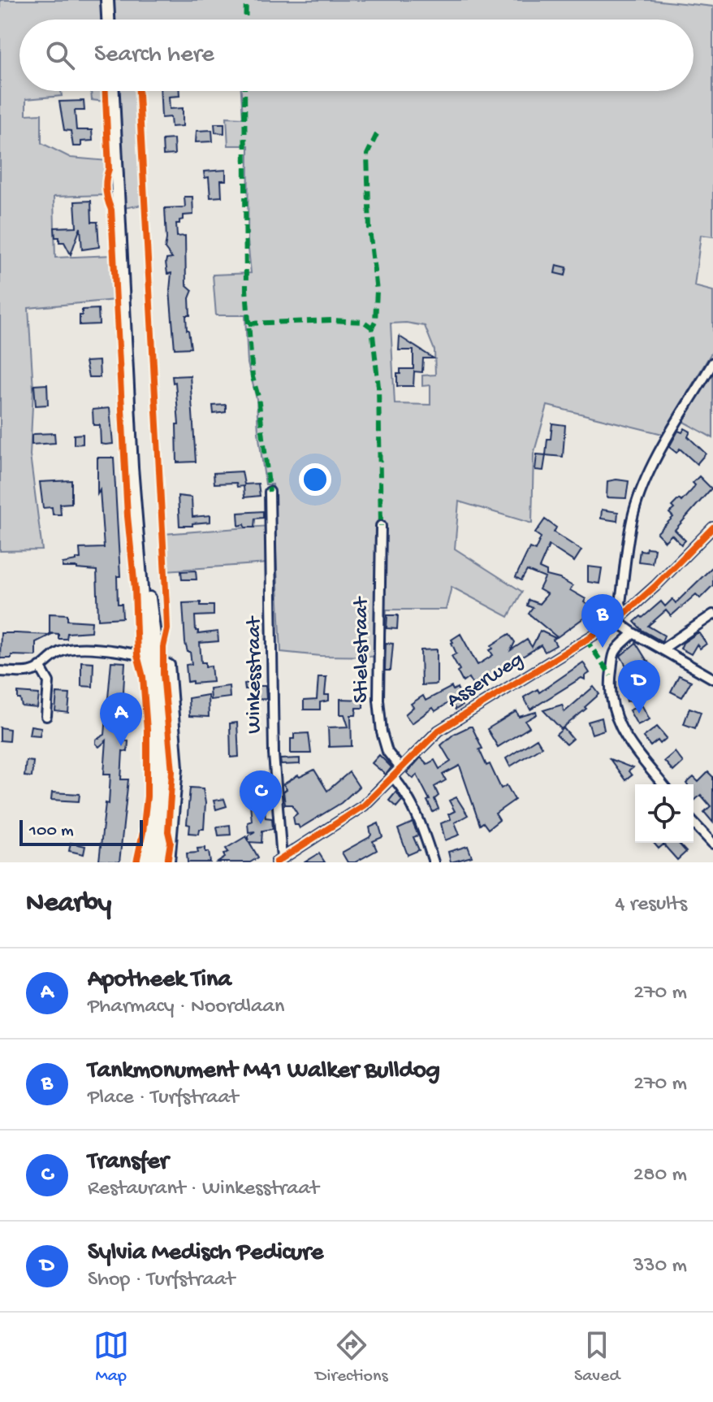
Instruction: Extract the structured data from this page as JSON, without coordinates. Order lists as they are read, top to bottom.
{
  "streets": {
    "street": ["Stielestraat", "Winkesstraat", "Asserweg"]
  },
  "crossings": [
    ["Stielestraat", "Asserweg"],
    ["Winkesstraat", "Asserweg"]
  ],
  "scale_bar": "100 m",
  "page": {
    "search": "Search here",
    "pins": [
      "B",
      "D",
      "A",
      "C"
    ],
    "scale": "100 m",
    "heading": ["Nearby", "4 results"],
    "list": [
      {
        "mark": "A",
        "name": "Apotheek Tina",
        "note": "Pharmacy · Noordlaan",
        "value": "270 m"
      },
      {
        "mark": "B",
        "name": "Tankmonument M41 Walker Bulldog",
        "note": "Place · Turfstraat",
        "value": "270 m"
      },
      {
        "mark": "C",
        "name": "Transfer",
        "note": "Restaurant · Winkesstraat",
        "value": "280 m"
      },
      {
        "mark": "D",
        "name": "Sylvia Medisch Pedicure",
        "note": "Shop · Turfstraat",
        "value": "330 m"
      }
    ],
    "nav": ["Map", "Directions", "Saved"]
  }
}
